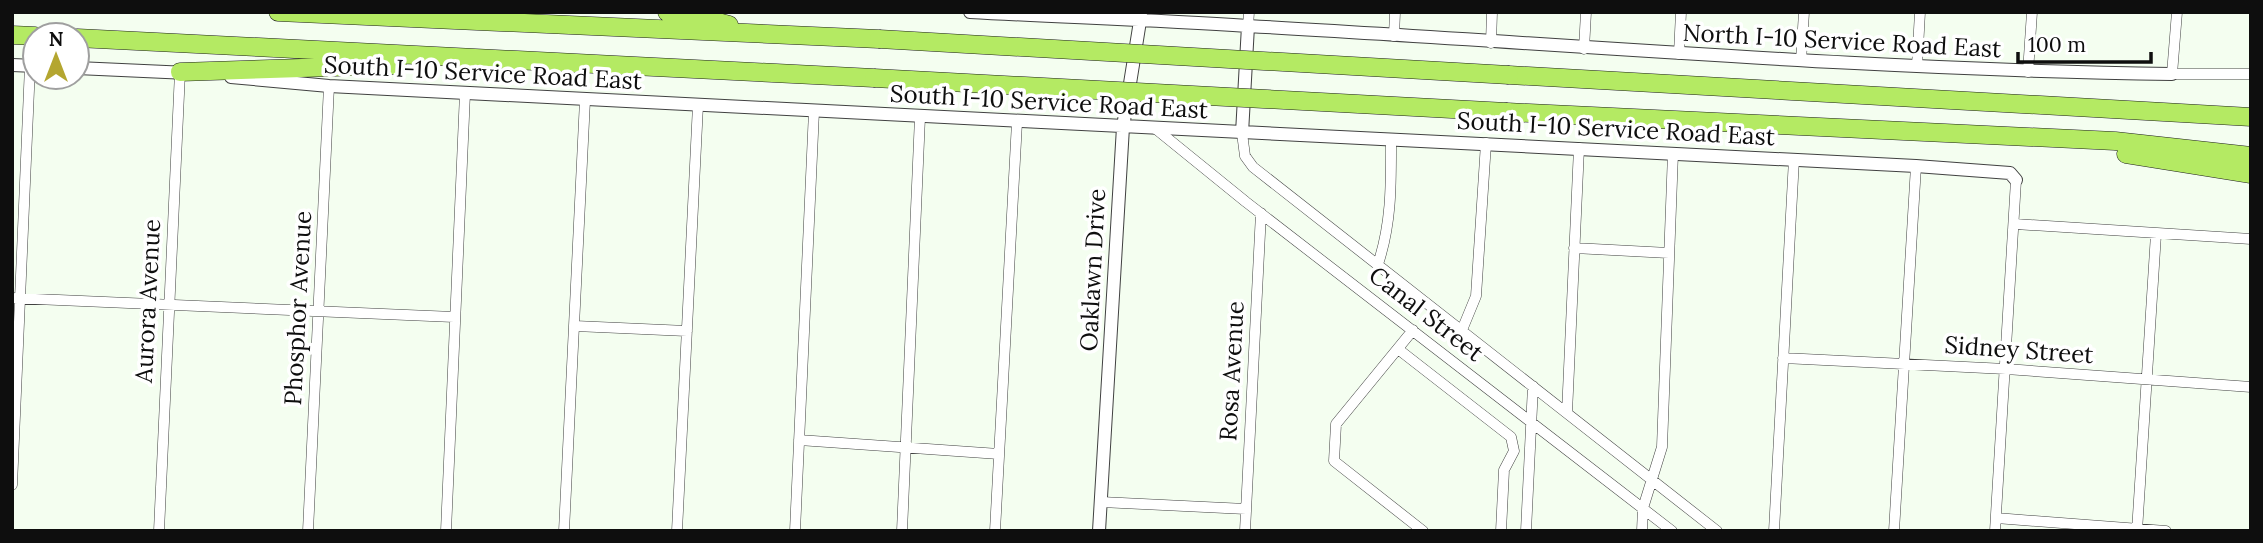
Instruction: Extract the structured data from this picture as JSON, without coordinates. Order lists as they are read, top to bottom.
{
  "streets": {
    "street": [
      "North I-10 Service Road East",
      "South I-10 Service Road East",
      "Oaklawn Drive",
      "Aurora Avenue",
      "Phosphor Avenue",
      "Canal Street",
      "Sidney Street",
      "Rosa Avenue"
    ]
  },
  "crossings": [
    ["North I-10 Service Road East", "Oaklawn Drive"],
    ["South I-10 Service Road East", "Oaklawn Drive"],
    ["South I-10 Service Road East", "Aurora Avenue"],
    ["South I-10 Service Road East", "Phosphor Avenue"],
    ["South I-10 Service Road East", "Canal Street"],
    ["Canal Street", "Rosa Avenue"]
  ],
  "scale_bar": "100 m",
  "north": "top"
}
